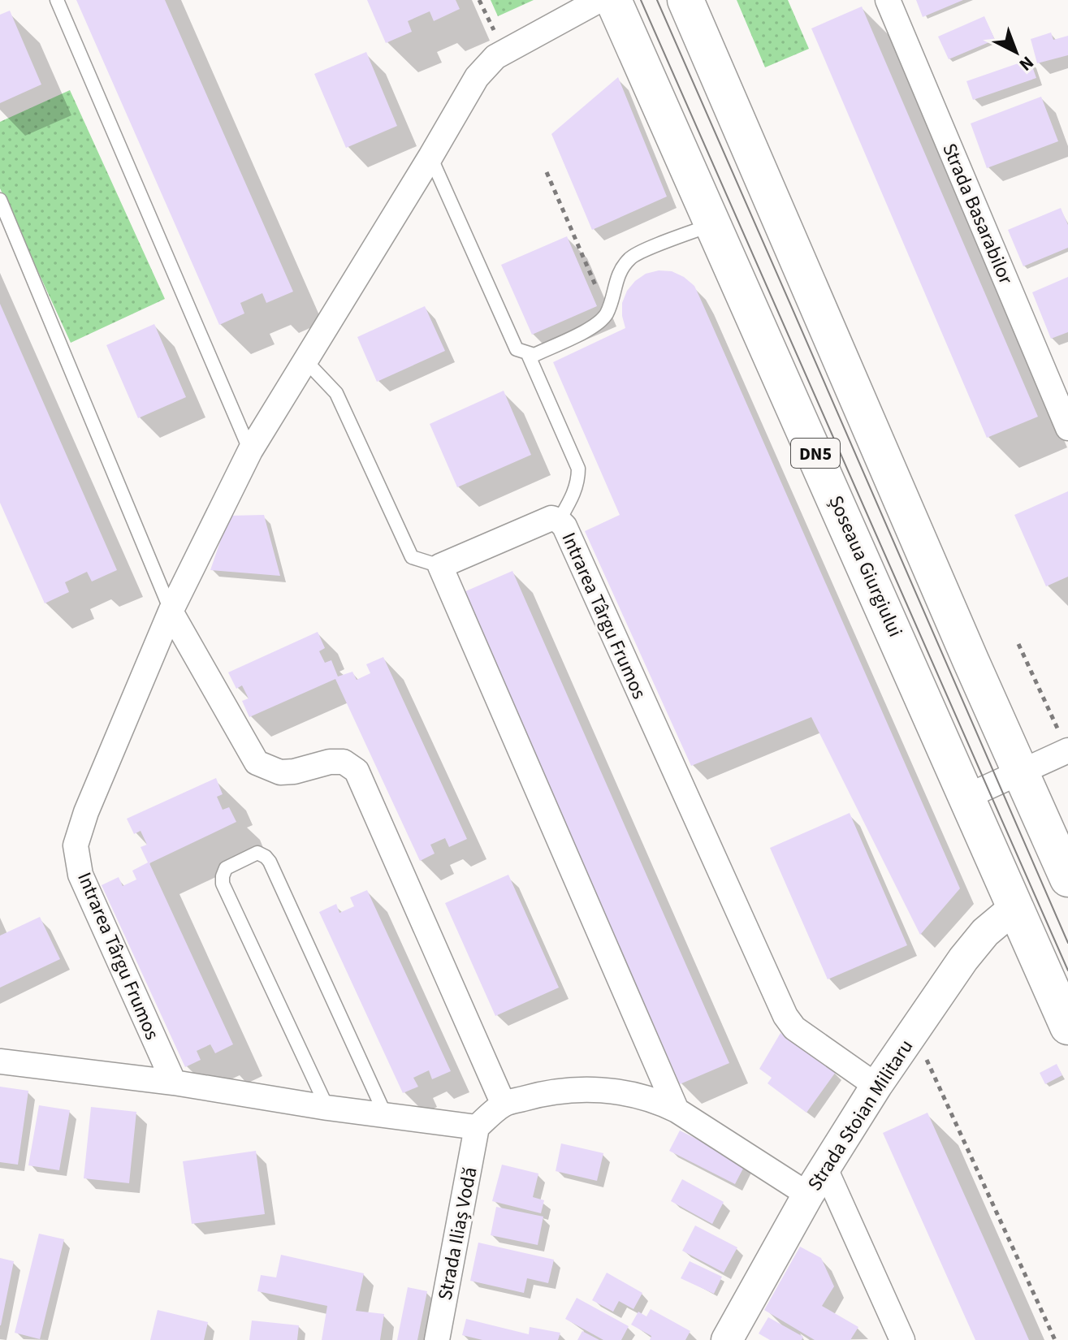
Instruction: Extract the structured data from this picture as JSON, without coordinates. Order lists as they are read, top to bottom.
{
  "streets": {
    "main road": ["DN5", "Șoseaua Giurgiului"],
    "street": [
      "Strada Basarabilor",
      "Intrarea Târgu Frumos",
      "Strada Stoian Militaru",
      "Strada Iliaș Vodă"
    ]
  },
  "crossings": [
    ["Șoseaua Giurgiului", "Strada Stoian Militaru"],
    ["Intrarea Târgu Frumos", "Strada Stoian Militaru"]
  ],
  "north": "bottom right"
}
